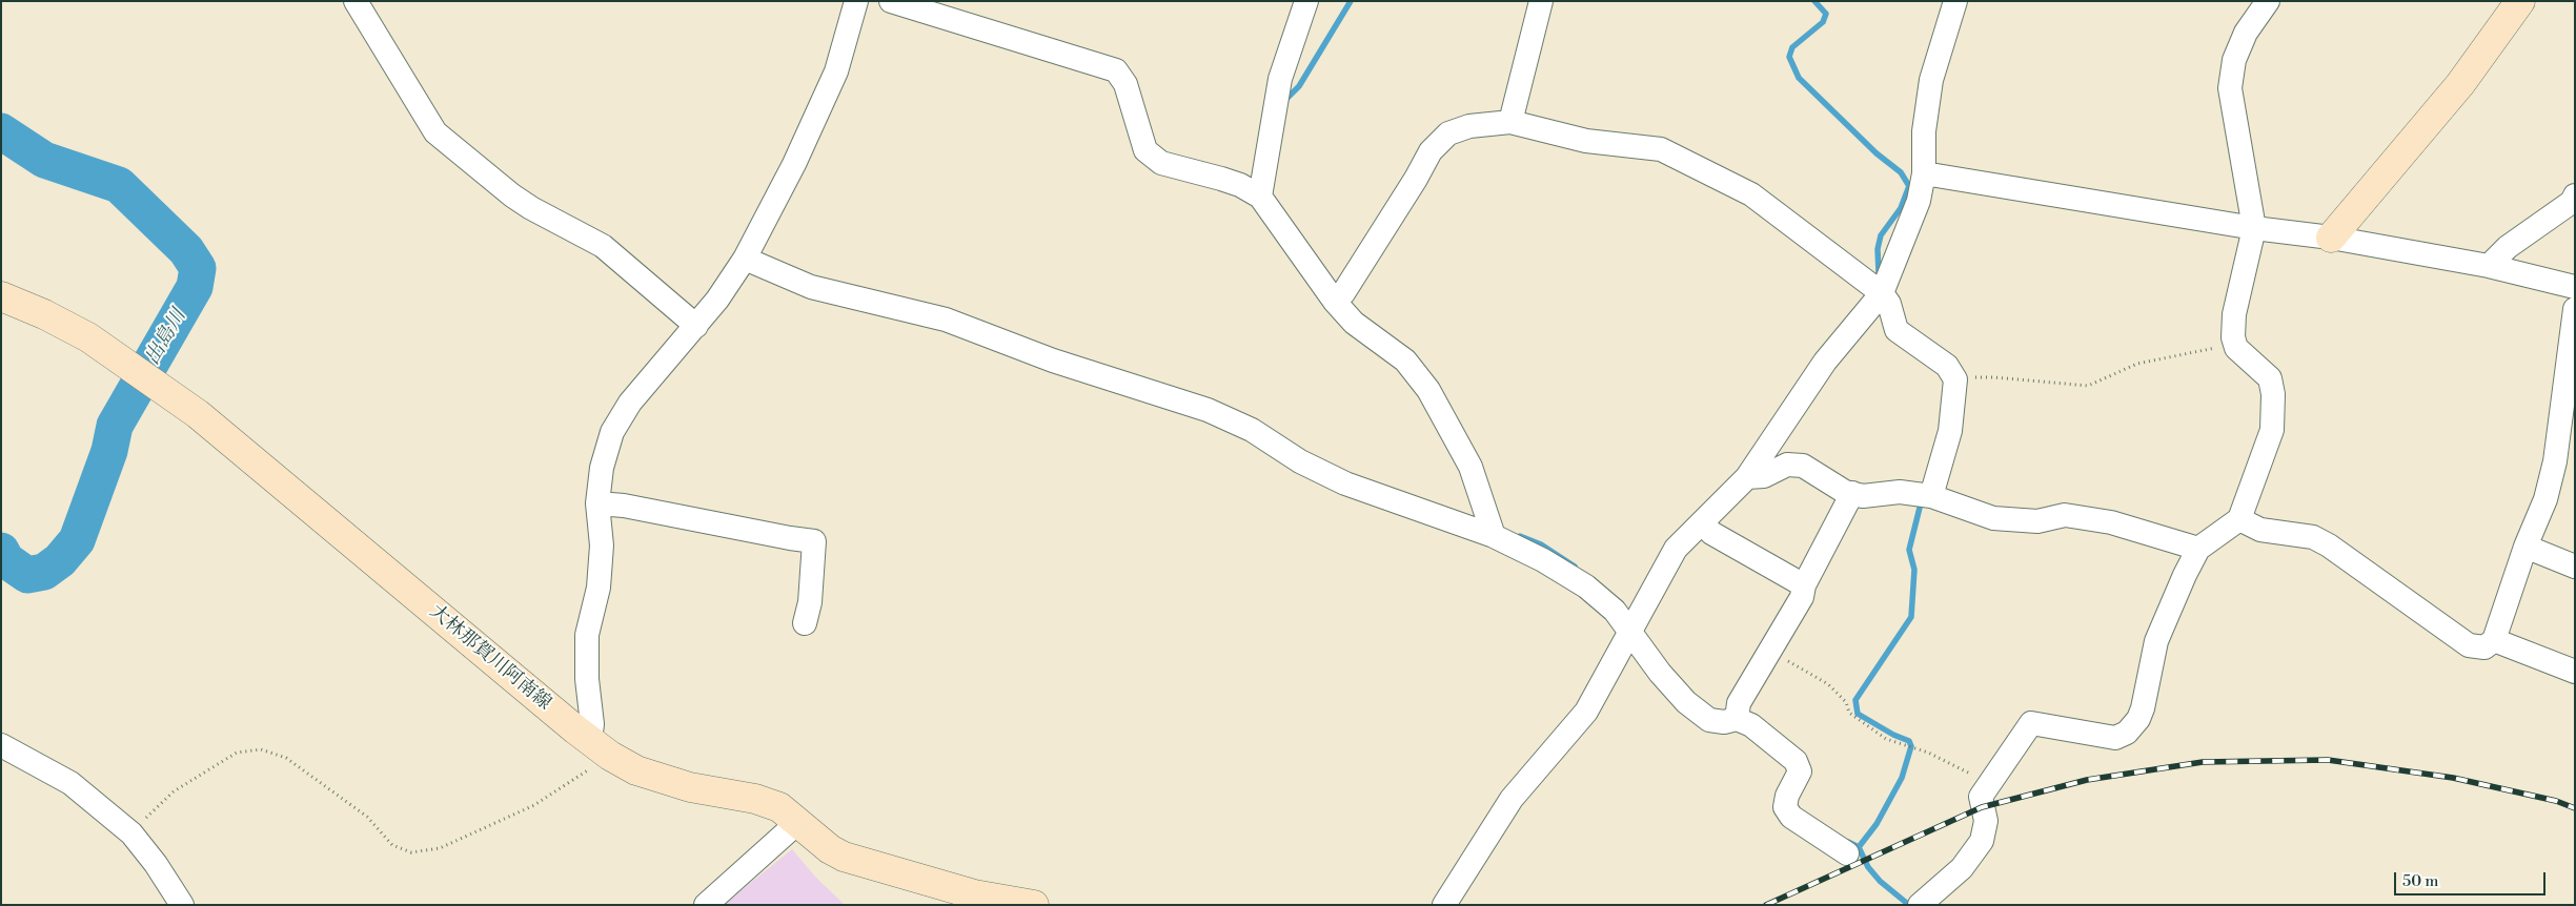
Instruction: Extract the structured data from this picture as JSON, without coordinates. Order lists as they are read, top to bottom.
{
  "streets": {
    "main road": ["大林那賀川阿南線"]
  },
  "water": ["出島川"],
  "scale_bar": "50 m"
}
